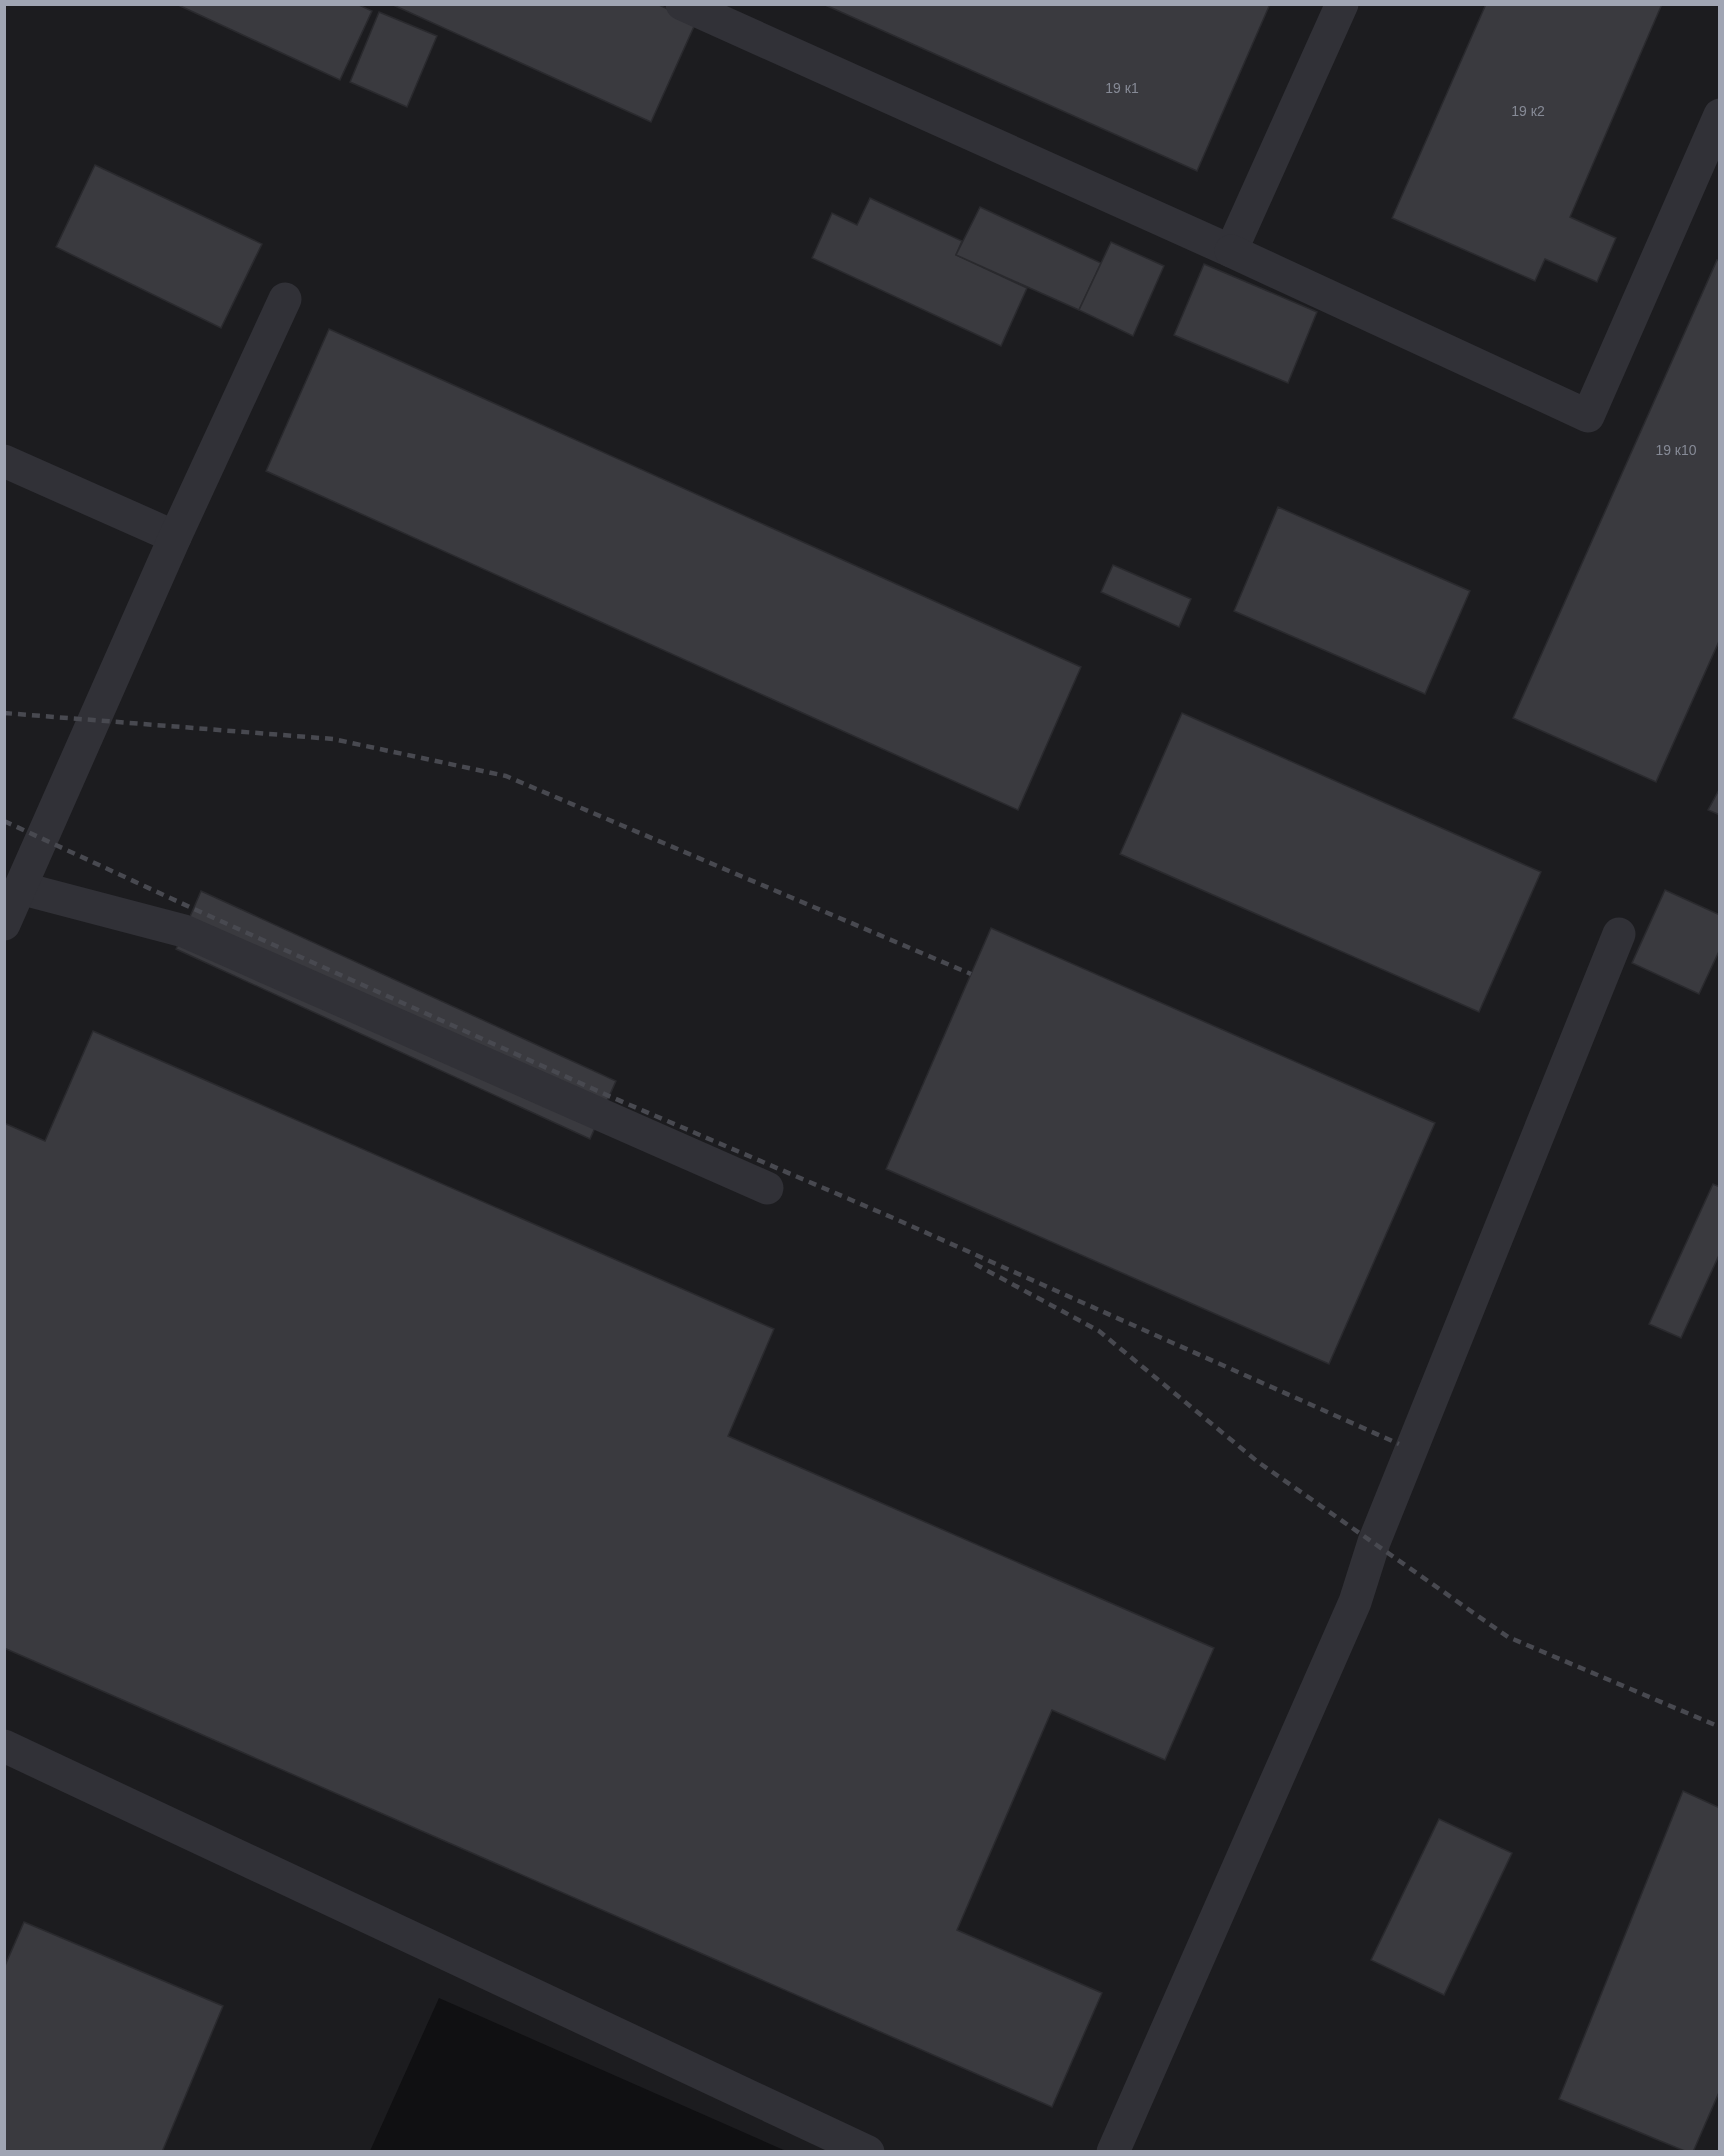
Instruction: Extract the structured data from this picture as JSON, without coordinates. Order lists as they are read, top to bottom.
{
  "house_numbers": ["19 к1", "19 к2", "19 к10"]
}
